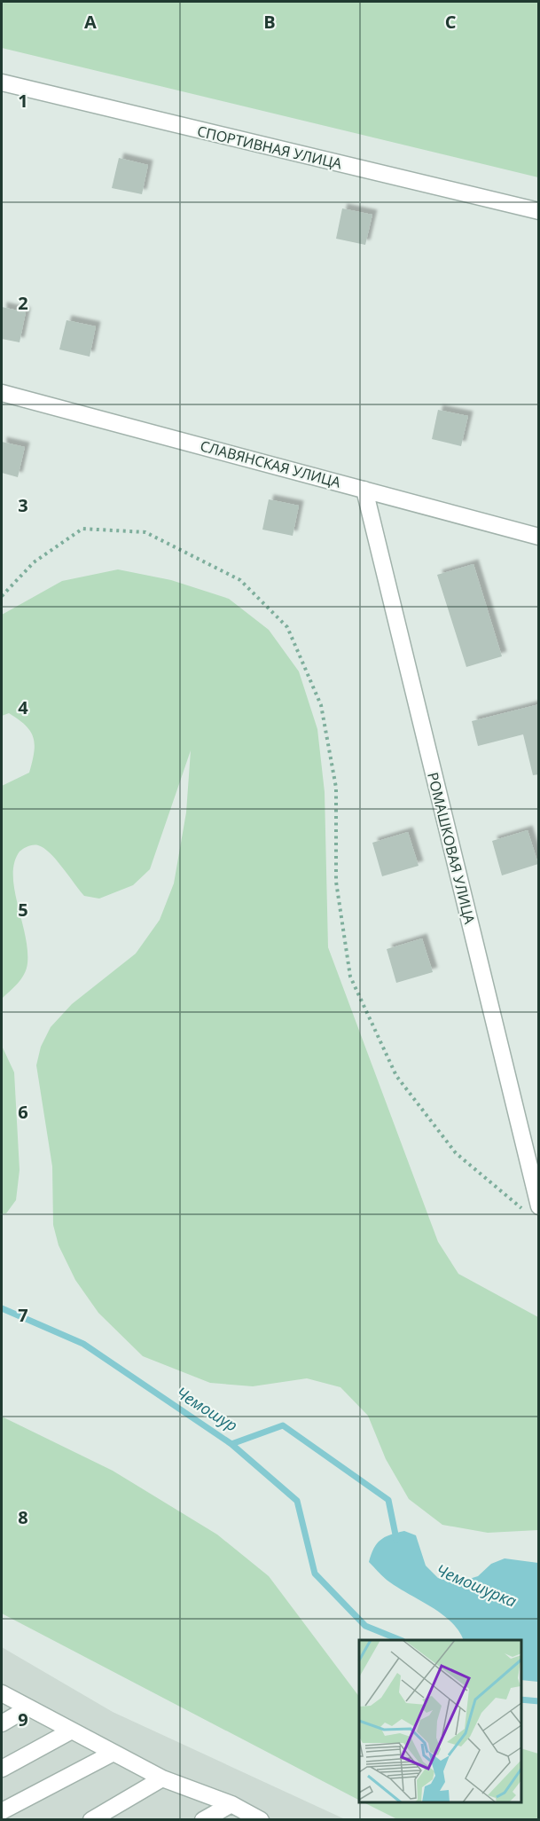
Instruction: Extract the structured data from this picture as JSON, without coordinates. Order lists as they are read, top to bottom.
{
  "streets": {
    "street": ["СПОРТИВНАЯ УЛИЦА", "СЛАВЯНСКАЯ УЛИЦА", "РОМАШКОВАЯ УЛИЦА"]
  },
  "crossings": [
    ["СЛАВЯНСКАЯ УЛИЦА", "РОМАШКОВАЯ УЛИЦА"]
  ],
  "water": ["Чемошур", "Чемошурка"],
  "grid": {
    "columns": ["A", "B", "C"],
    "rows": [
      "1",
      "2",
      "3",
      "4",
      "5",
      "6",
      "7",
      "8",
      "9"
    ]
  }
}
